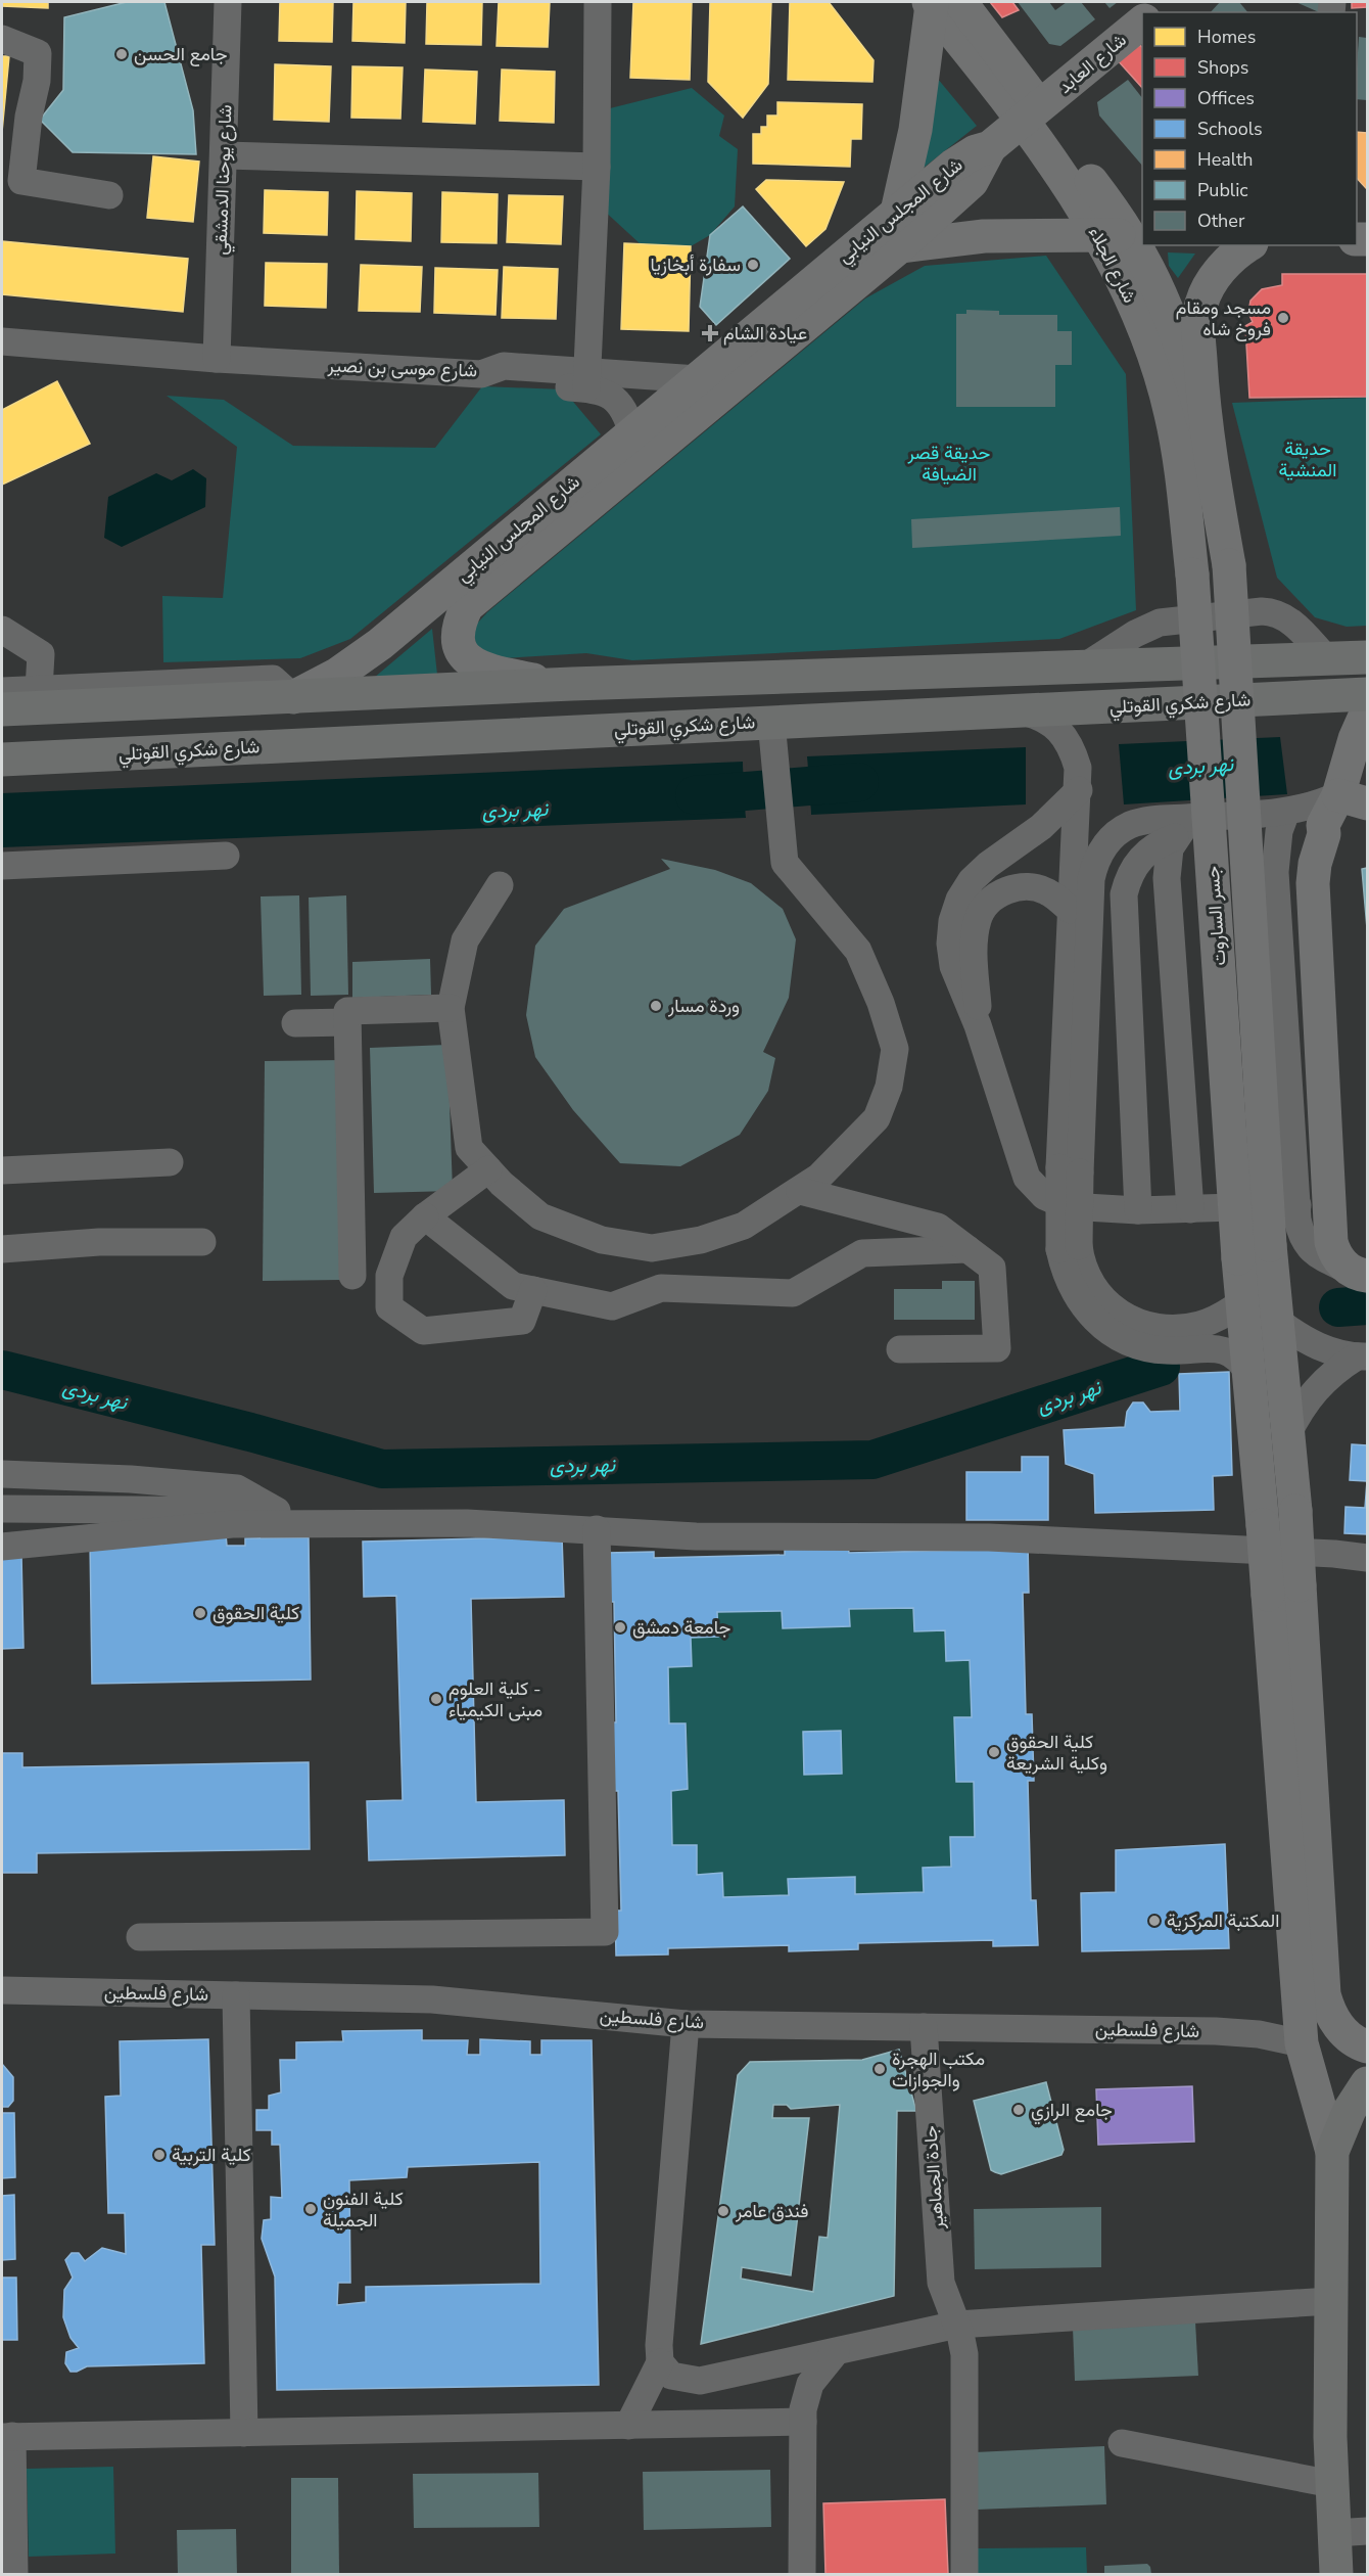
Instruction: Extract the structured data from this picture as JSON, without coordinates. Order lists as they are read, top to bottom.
{
  "streets": {
    "highway": ["شارع شكري القوتلي"],
    "main road": [
      "شارع العابد",
      "شارع المجلس النيابي",
      "شارع الجلاء",
      "جسر الساروت"
    ],
    "street": [
      "شارع يوحنا الدمشقي",
      "شارع موسى بن نصير",
      "شارع فلسطين",
      "جادة الجماهير"
    ]
  },
  "crossings": [
    ["شارع العابد", "شارع المجلس النيابي"],
    ["شارع العابد", "شارع الجلاء"],
    ["شارع يوحنا الدمشقي", "شارع موسى بن نصير"],
    ["شارع المجلس النيابي", "شارع موسى بن نصير"],
    ["شارع المجلس النيابي", "شارع شكري القوتلي"],
    ["شارع الجلاء", "جسر الساروت"],
    ["جسر الساروت", "شارع فلسطين"],
    ["شارع فلسطين", "جادة الجماهير"]
  ],
  "water": ["نهر بردى"],
  "parks": ["حديقة المنشية", "حديقة قصر الضيافة"],
  "places": {
    "other": [
      "جامع الحسن",
      "سفارة أبخازيا",
      "مسجد ومقام فروخ شاه",
      "وردة مسار",
      "كلية الحقوق",
      "جامعة دمشق",
      "كلية العلوم - مبنى الكيمياء",
      "كلية الحقوق وكلية الشريعة",
      "المكتبة المركزية",
      "مكتب الهجرة والجوازات",
      "جامع الرازي",
      "كلية التربية",
      "كلية الفنون الجميلة",
      "فندق عامر"
    ],
    "health": ["عيادة الشام"]
  },
  "legend": [
    "Homes",
    "Shops",
    "Offices",
    "Schools",
    "Health",
    "Public",
    "Other"
  ]
}
